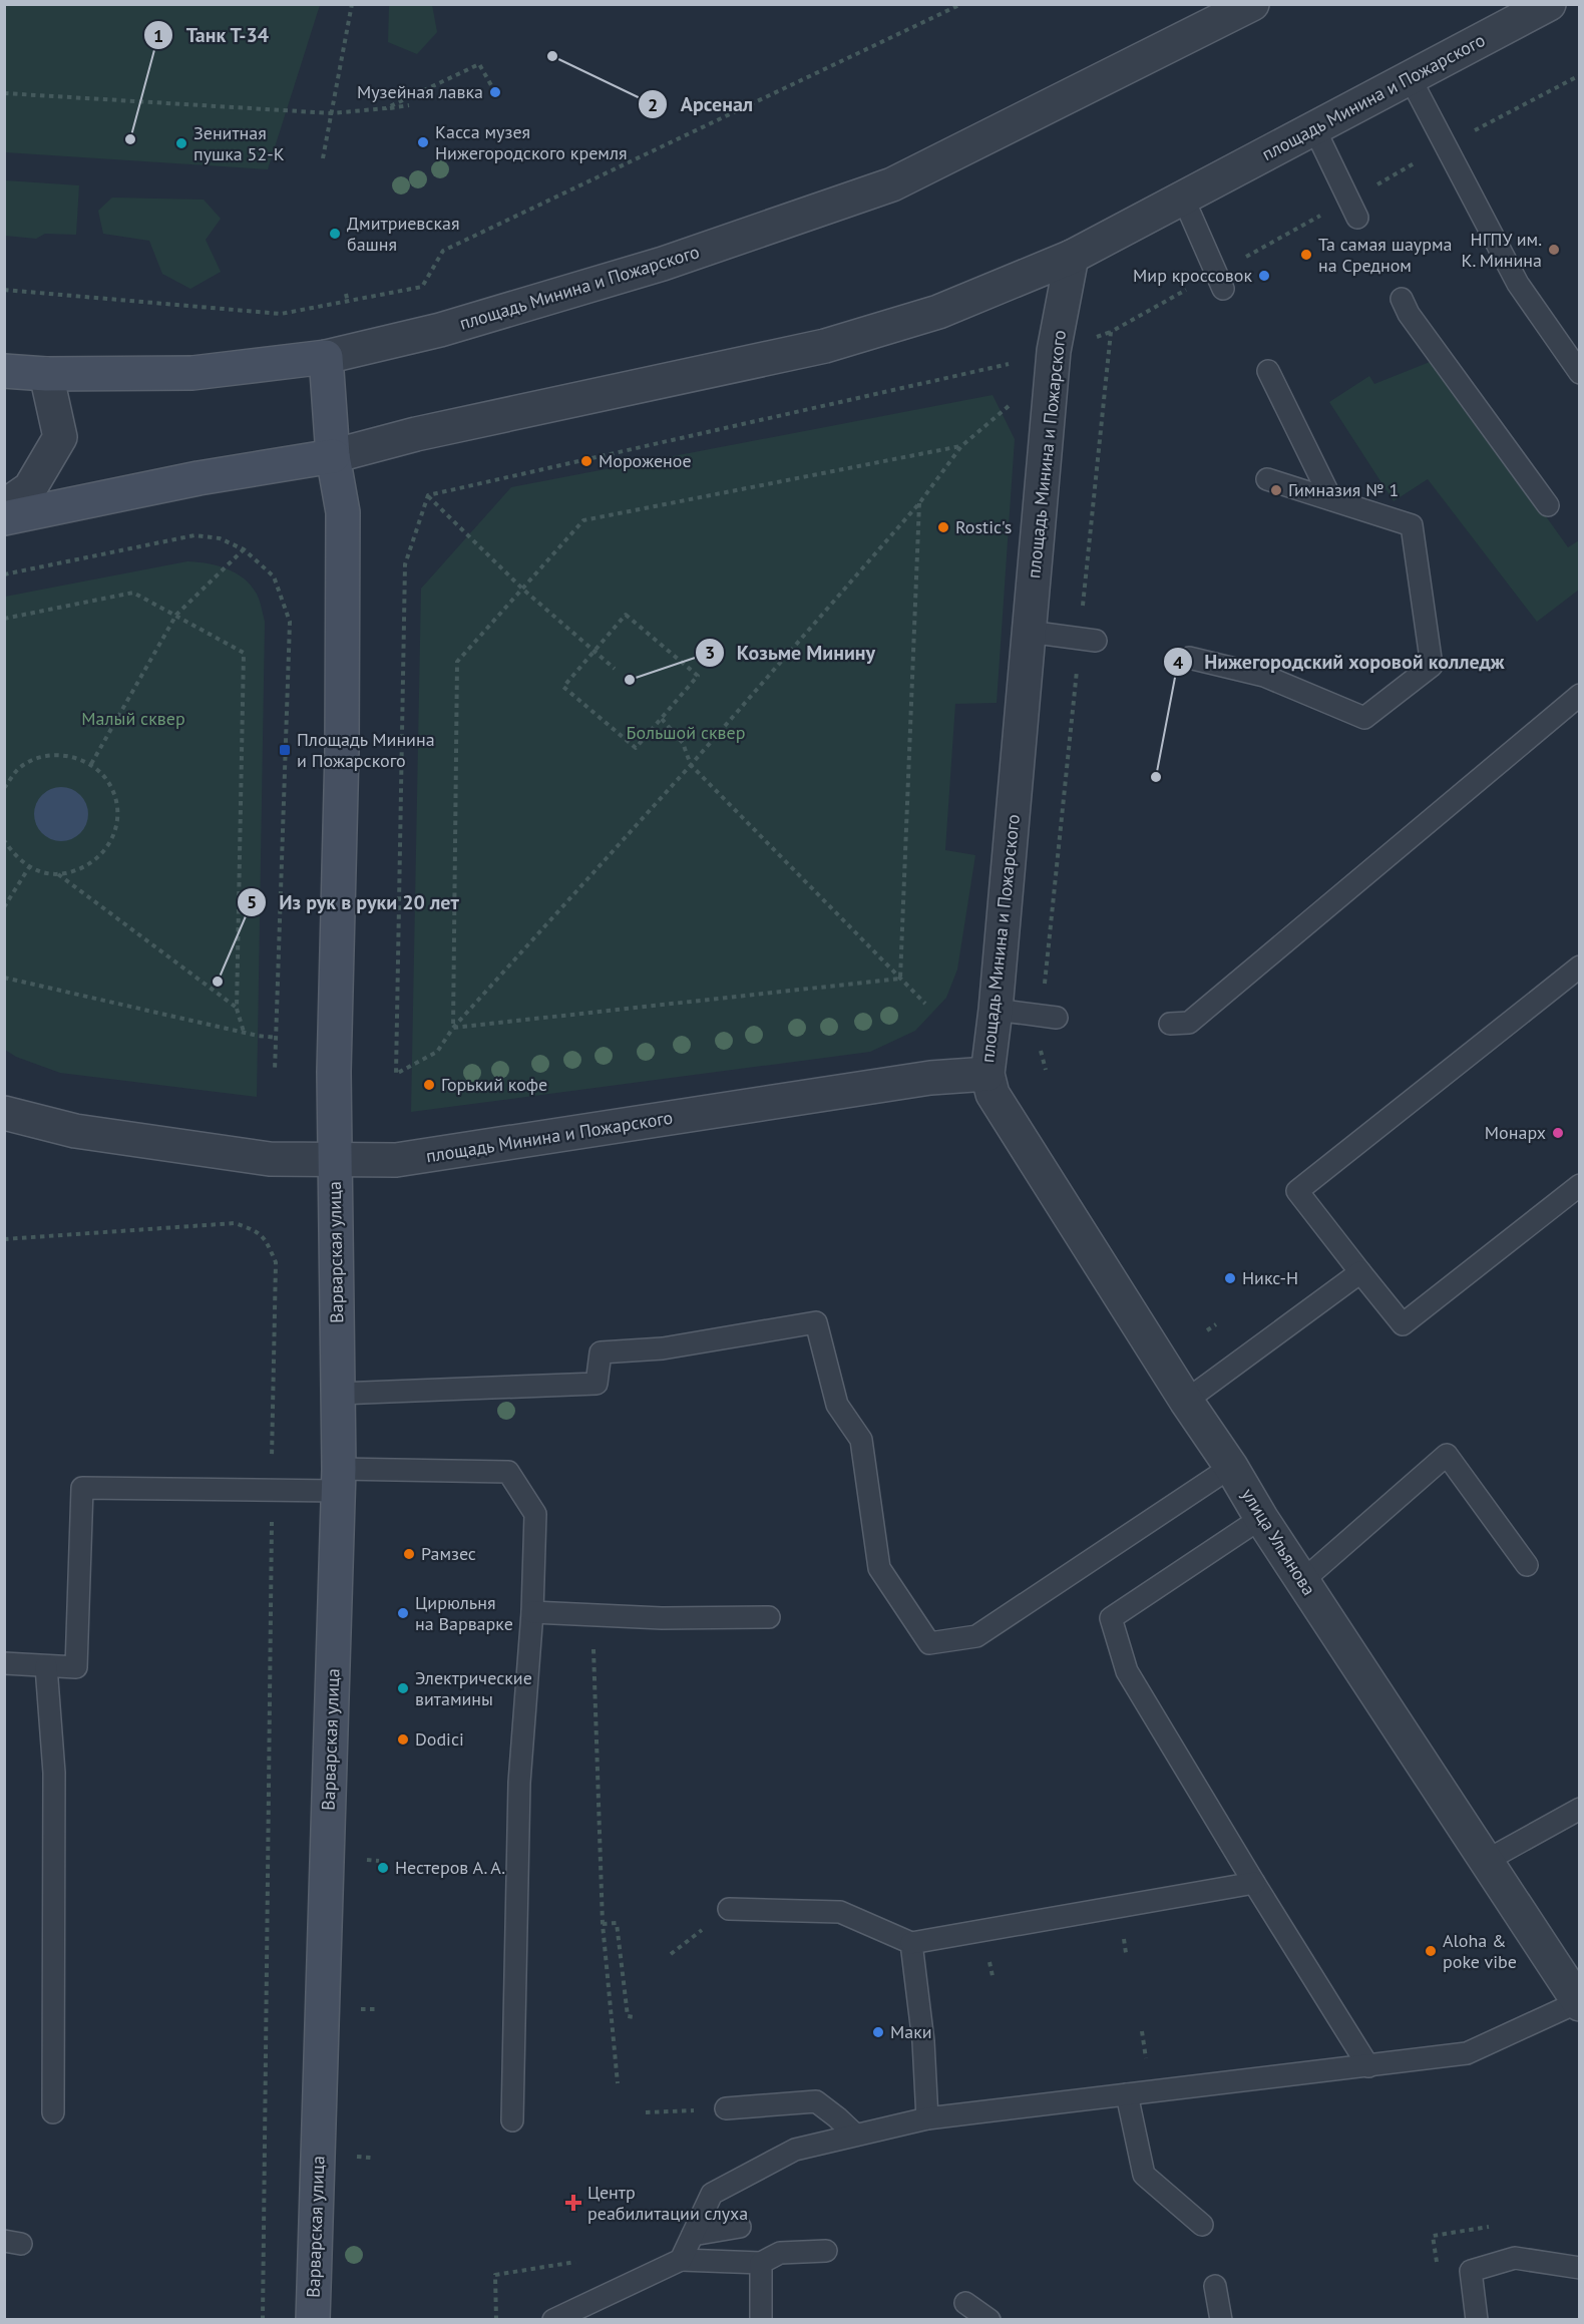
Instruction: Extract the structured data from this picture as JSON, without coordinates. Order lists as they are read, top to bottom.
{
  "streets": {
    "main road": ["площадь Минина и Пожарского", "Варварская улица"],
    "street": ["улица Ульянова"]
  },
  "crossings": [
    ["площадь Минина и Пожарского", "Варварская улица"],
    ["площадь Минина и Пожарского", "улица Ульянова"]
  ],
  "parks": ["Малый сквер", "Большой сквер"],
  "places": {
    "other": [
      "Арсенал",
      "Музейная лавка",
      "Танк Т-34",
      "Касса музея Нижегородского кремля",
      "Зенитная пушка 52-К",
      "Дмитриевская башня",
      "НГПУ им. К. Минина",
      "Та самая шаурма на Средном",
      "Мир кроссовок",
      "Мороженое",
      "Гимназия № 1",
      "Rostic's",
      "Козьме Минину",
      "Нижегородский хоровой колледж",
      "Из рук в руки 20 лет",
      "Горький кофе",
      "Монарх",
      "Никс-Н",
      "Рамзес",
      "Цирюльня на Варварке",
      "Электрические витамины",
      "Dodici",
      "Нестеров А. А.",
      "Aloha & poke vibe",
      "Маки"
    ],
    "transit": ["Площадь Минина и Пожарского"],
    "health": ["Центр реабилитации слуха"]
  }
}
